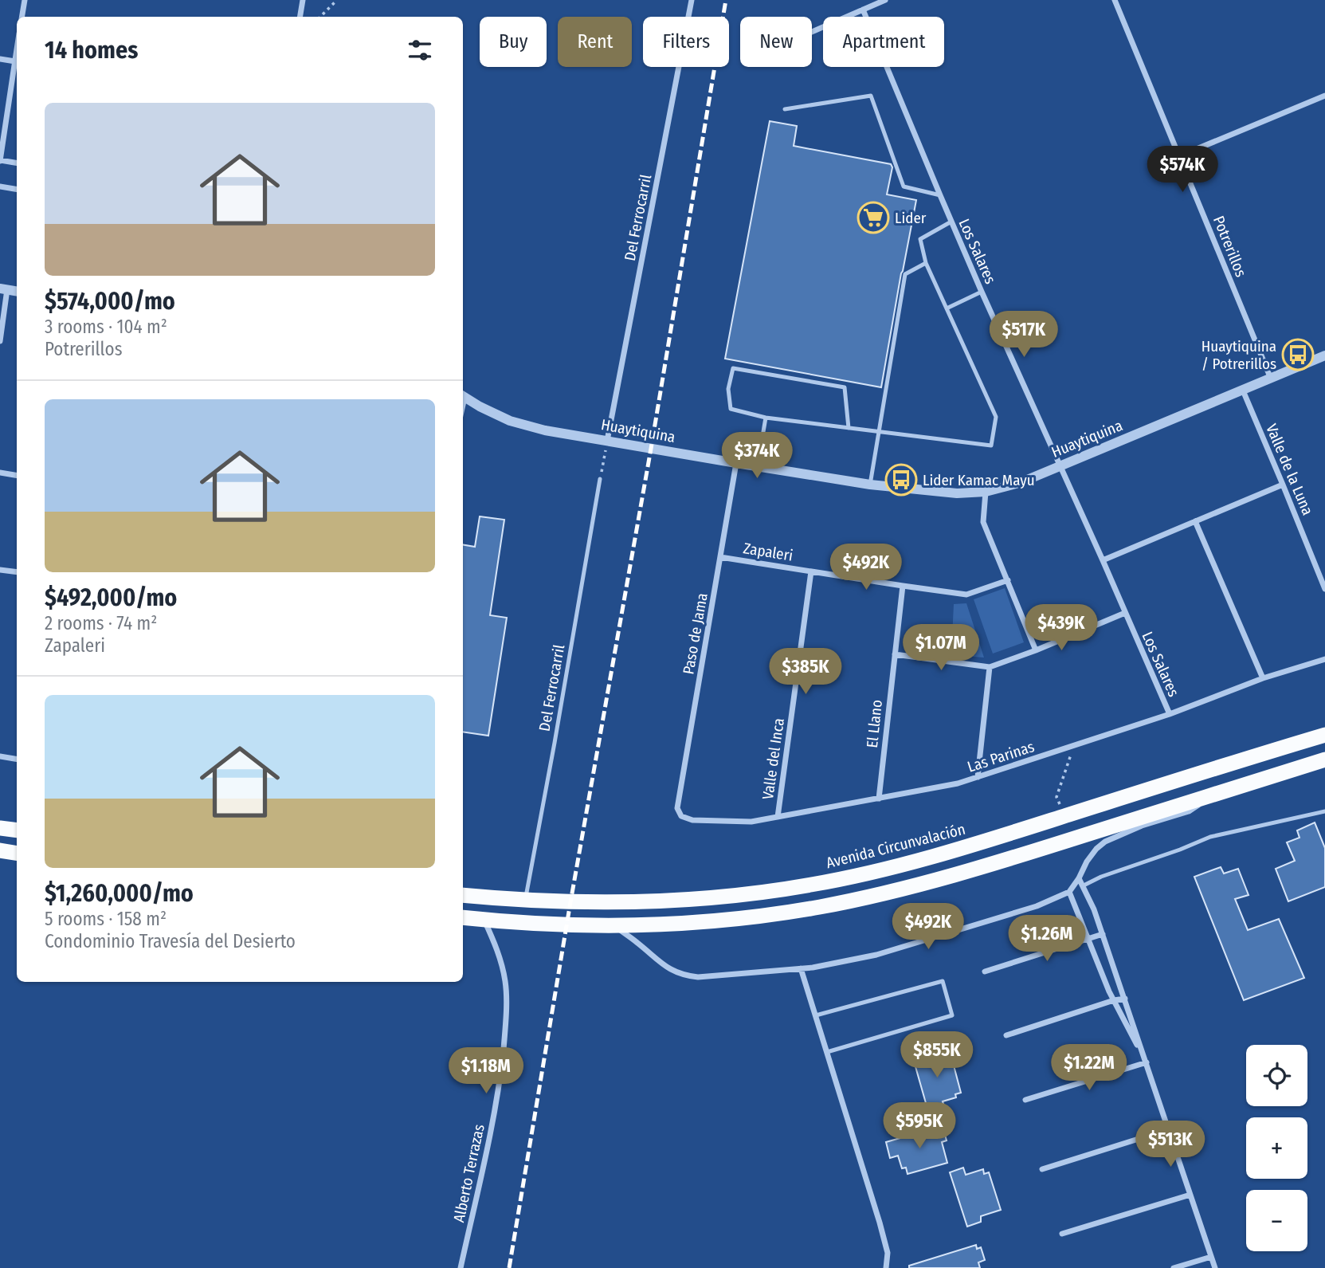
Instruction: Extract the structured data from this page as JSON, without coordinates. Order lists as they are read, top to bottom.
{
  "streets": {
    "highway": ["Avenida Circunvalación"],
    "street": [
      "Del Ferrocarril",
      "Potrerillos",
      "Los Salares",
      "Huaytiquina",
      "Valle de la Luna",
      "Zapaleri",
      "Paso de Jama",
      "El Llano",
      "Las Parinas",
      "Valle del Inca",
      "Alberto Terrazas"
    ]
  },
  "crossings": [
    ["Del Ferrocarril", "Huaytiquina"],
    ["Del Ferrocarril", "Avenida Circunvalación"],
    ["Potrerillos", "Huaytiquina"],
    ["Los Salares", "Huaytiquina"],
    ["Los Salares", "Las Parinas"],
    ["Huaytiquina", "Valle de la Luna"],
    ["Huaytiquina", "Paso de Jama"],
    ["Zapaleri", "Paso de Jama"],
    ["Zapaleri", "El Llano"],
    ["Zapaleri", "Valle del Inca"],
    ["Paso de Jama", "Las Parinas"],
    ["El Llano", "Las Parinas"],
    ["Las Parinas", "Valle del Inca"]
  ],
  "places": {
    "supermarket": ["Lider"],
    "bus stop": ["Huaytiquina / Potrerillos", "Lider Kamac Mayu"]
  },
  "page": {
    "chip": [
      "Buy",
      "Rent",
      "Filters",
      "New",
      "Apartment"
    ],
    "heading": "14 homes",
    "list": [
      {
        "name": "$574,000/mo",
        "note": "3 rooms · 104 m² · Potrerillos"
      },
      {
        "name": "$492,000/mo",
        "note": "2 rooms · 74 m² · Zapaleri"
      },
      {
        "name": "$1,260,000/mo",
        "note": "5 rooms · 158 m² · Condominio Travesía del Desierto"
      }
    ],
    "price": [
      "$574K",
      "$517K",
      "$374K",
      "$492K",
      "$439K",
      "$1.07M",
      "$385K",
      "$492K",
      "$1.26M",
      "$855K",
      "$1.22M",
      "$1.18M",
      "$595K",
      "$513K"
    ],
    "map_buttons": ["+", "−"]
  }
}
